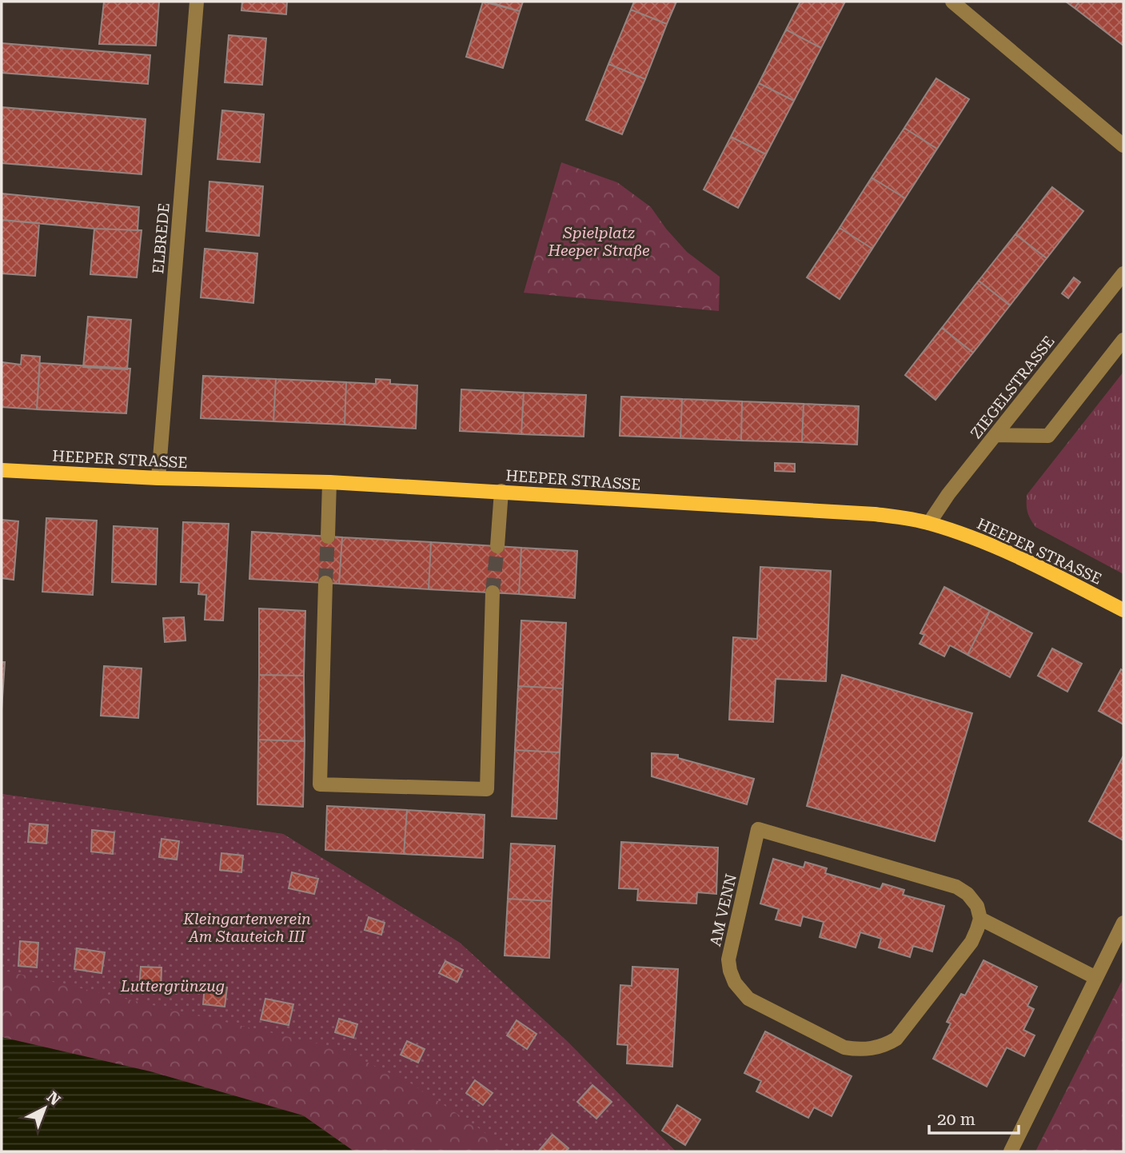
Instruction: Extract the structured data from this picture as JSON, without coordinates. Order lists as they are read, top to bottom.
{
  "streets": {
    "main road": ["HEEPER STRASSE"],
    "street": ["ELBREDE", "ZIEGELSTRASSE", "AM VENN"]
  },
  "crossings": [
    ["ELBREDE", "HEEPER STRASSE"],
    ["ZIEGELSTRASSE", "HEEPER STRASSE"]
  ],
  "parks": ["Spielplatz Heeper Straße", "Kleingartenverein Am Stauteich III", "Luttergrünzug"],
  "scale_bar": "20 m",
  "north": "top right"
}
